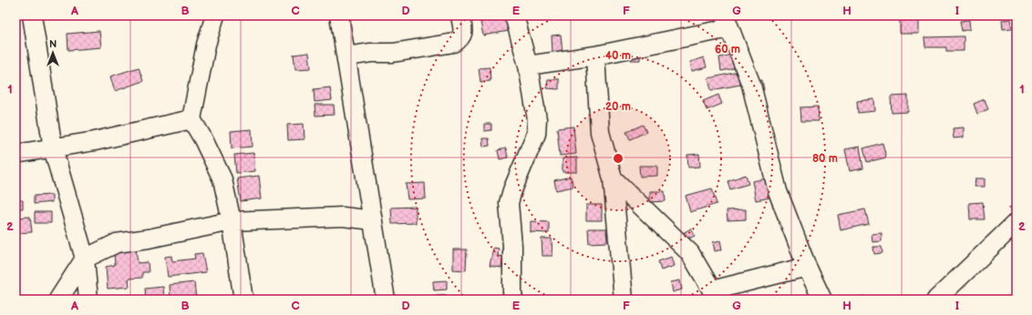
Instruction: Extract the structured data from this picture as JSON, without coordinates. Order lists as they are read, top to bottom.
{
  "north": "top",
  "grid": {
    "columns": [
      "A",
      "B",
      "C",
      "D",
      "E",
      "F",
      "G",
      "H",
      "I"
    ],
    "rows": ["1", "2"]
  },
  "rings": [
    "60 m",
    "40 m",
    "20 m",
    "80 m"
  ]
}
